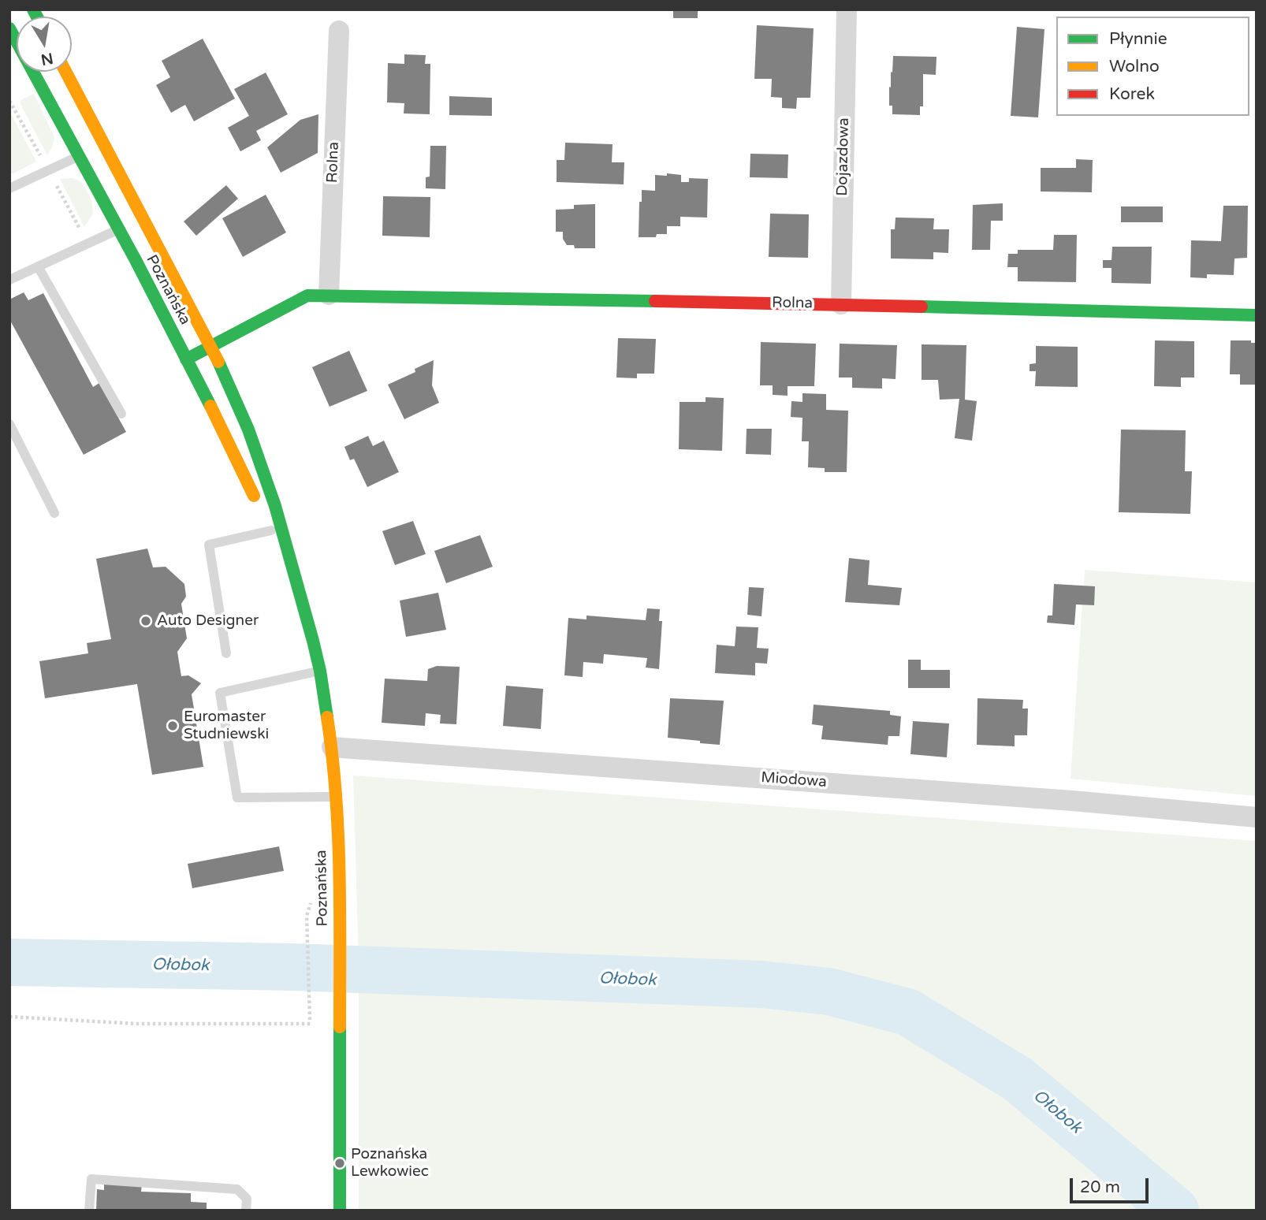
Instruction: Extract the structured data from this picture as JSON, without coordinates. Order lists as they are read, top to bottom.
{
  "streets": {
    "main road": ["Rolna", "Poznańska"],
    "street": ["Dojazdowa", "Miodowa"]
  },
  "crossings": [
    ["Dojazdowa", "Rolna"],
    ["Rolna", "Poznańska"],
    ["Poznańska", "Miodowa"]
  ],
  "water": ["Ołobok"],
  "places": ["Auto Designer", "Euromaster Studniewski", "Poznańska Lewkowiec"],
  "legend": ["Płynnie", "Wolno", "Korek"],
  "scale_bar": "20 m",
  "north": "bottom"
}
